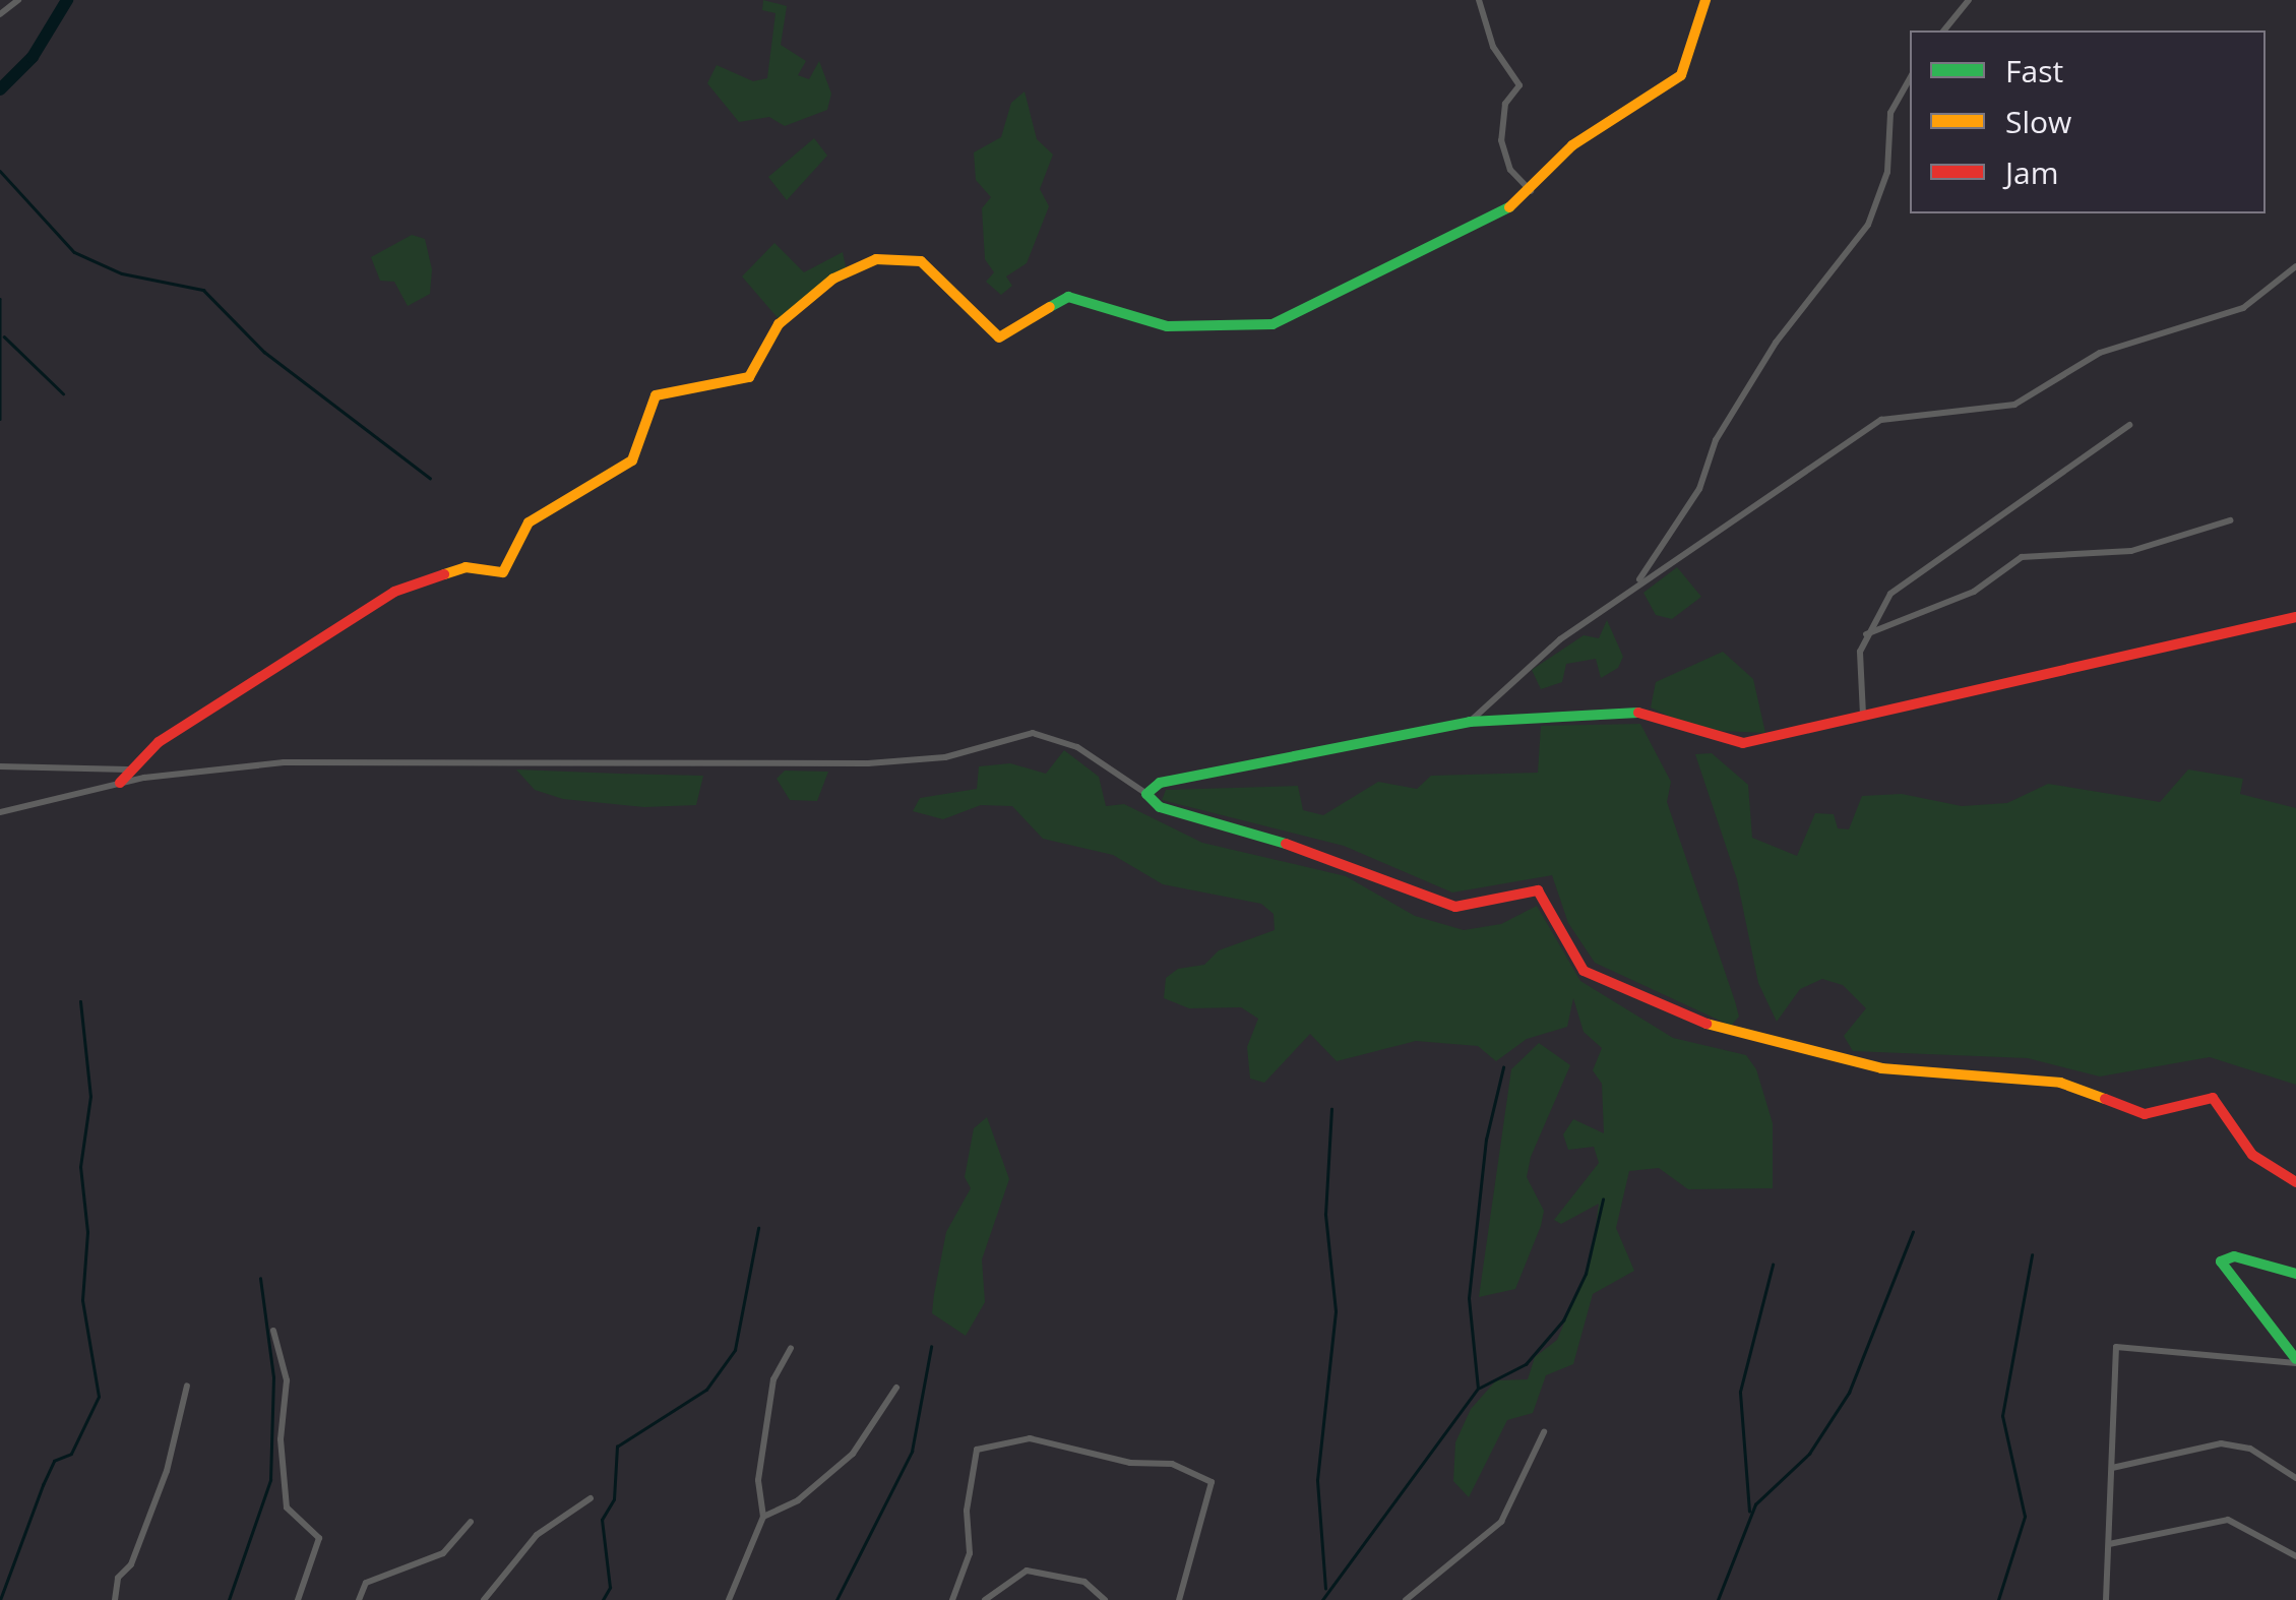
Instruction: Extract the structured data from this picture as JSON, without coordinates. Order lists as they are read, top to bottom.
{
  "legend": ["Fast", "Slow", "Jam"]
}
